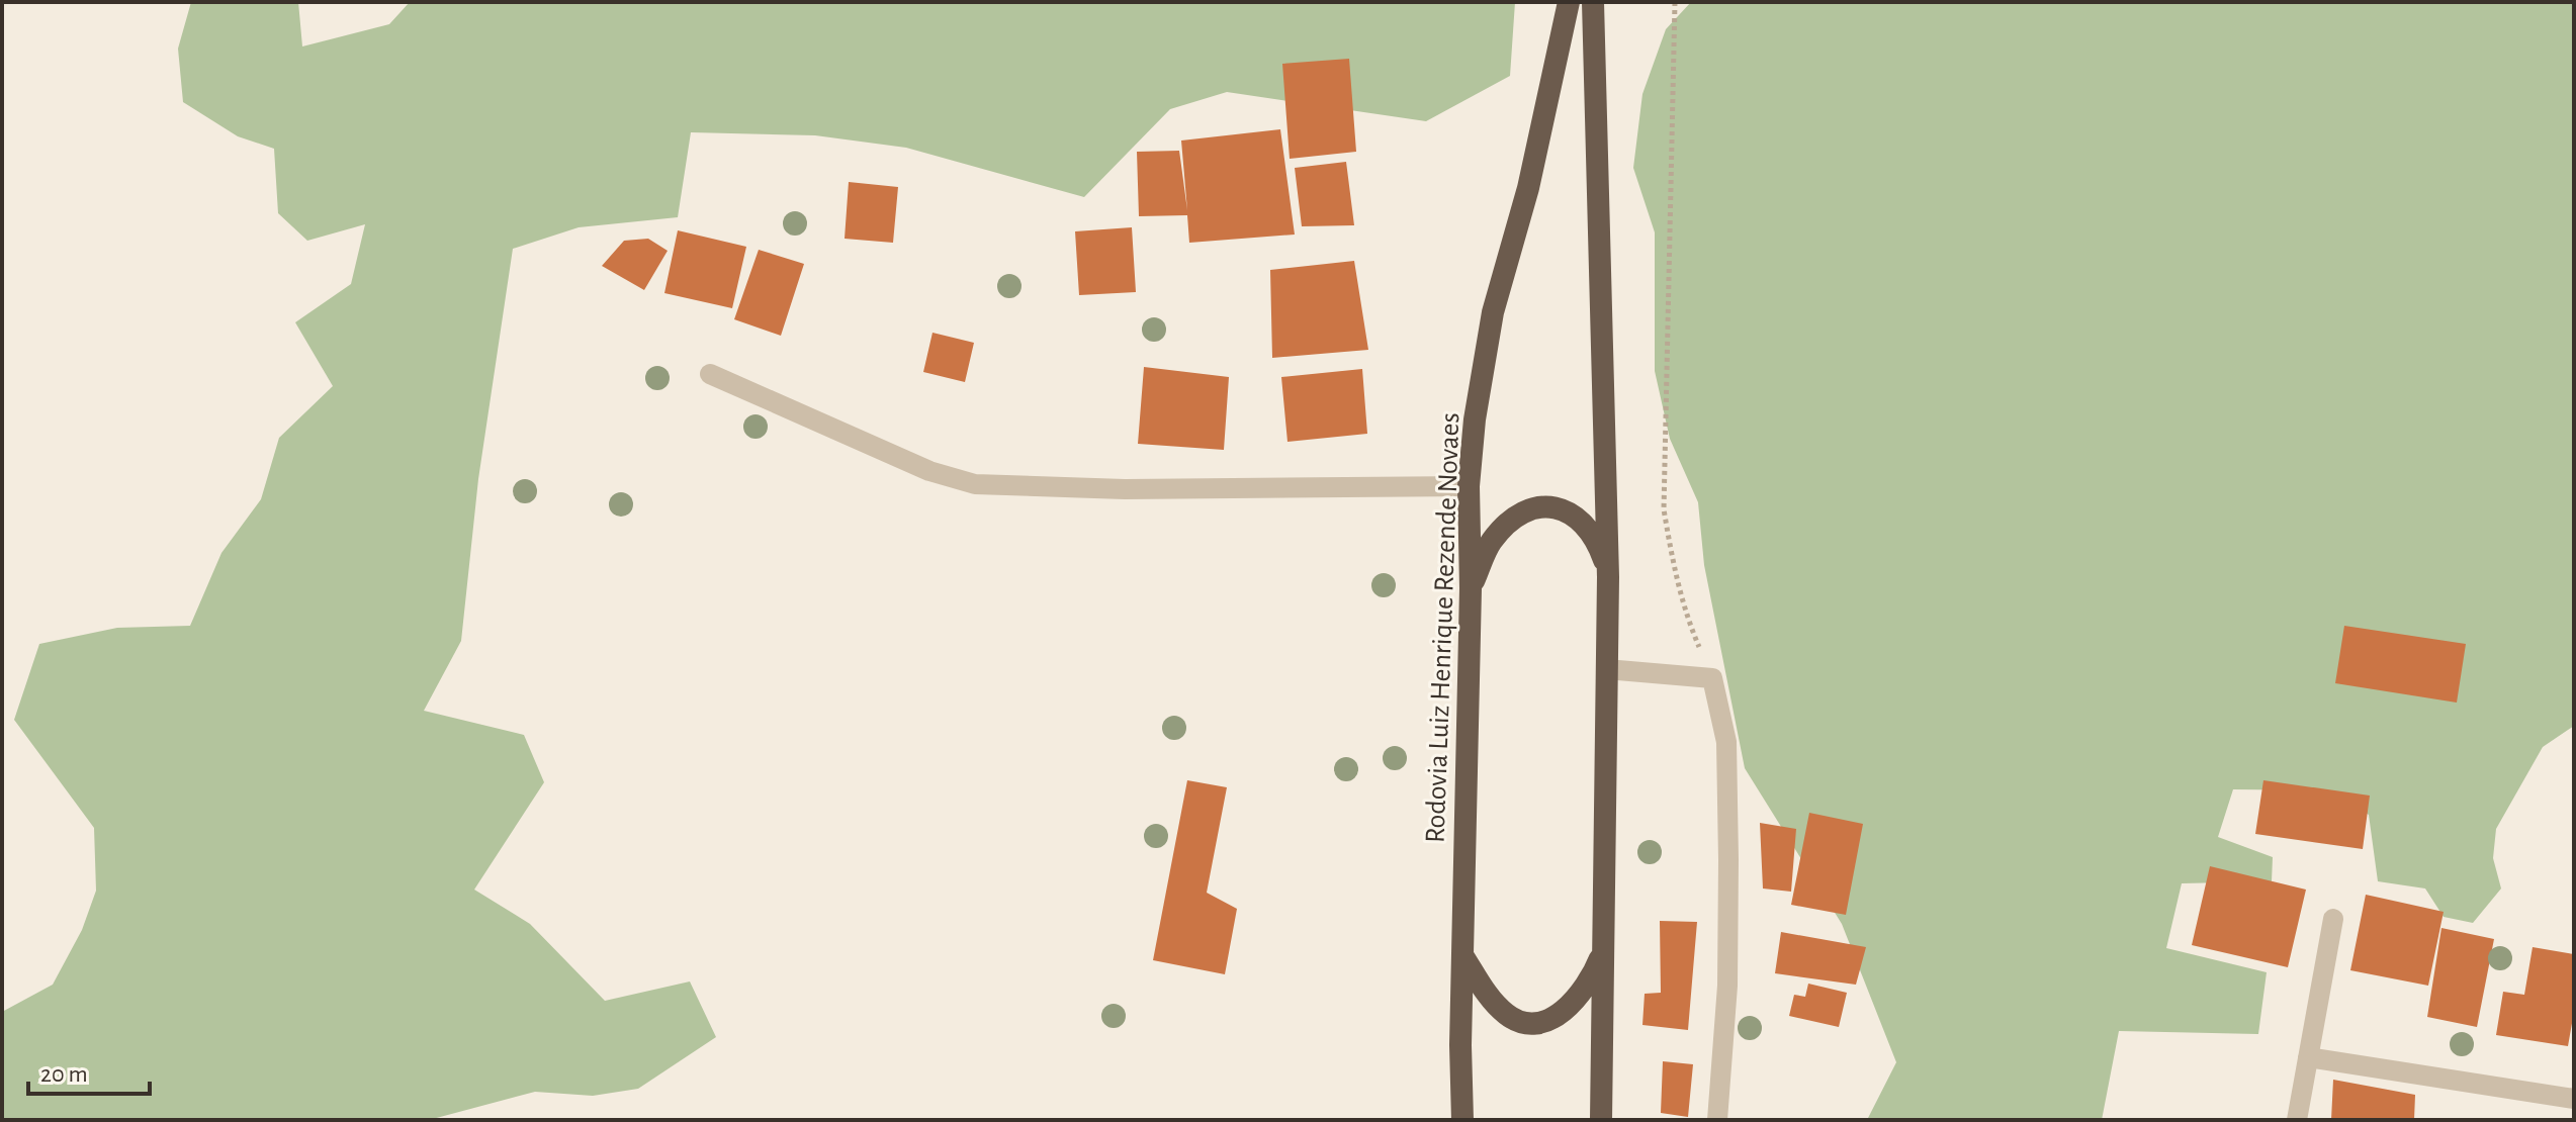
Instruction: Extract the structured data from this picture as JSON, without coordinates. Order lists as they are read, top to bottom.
{
  "streets": {
    "highway": ["Rodovia Luiz Henrique Rezende Novaes"]
  },
  "scale_bar": "20 m"
}
